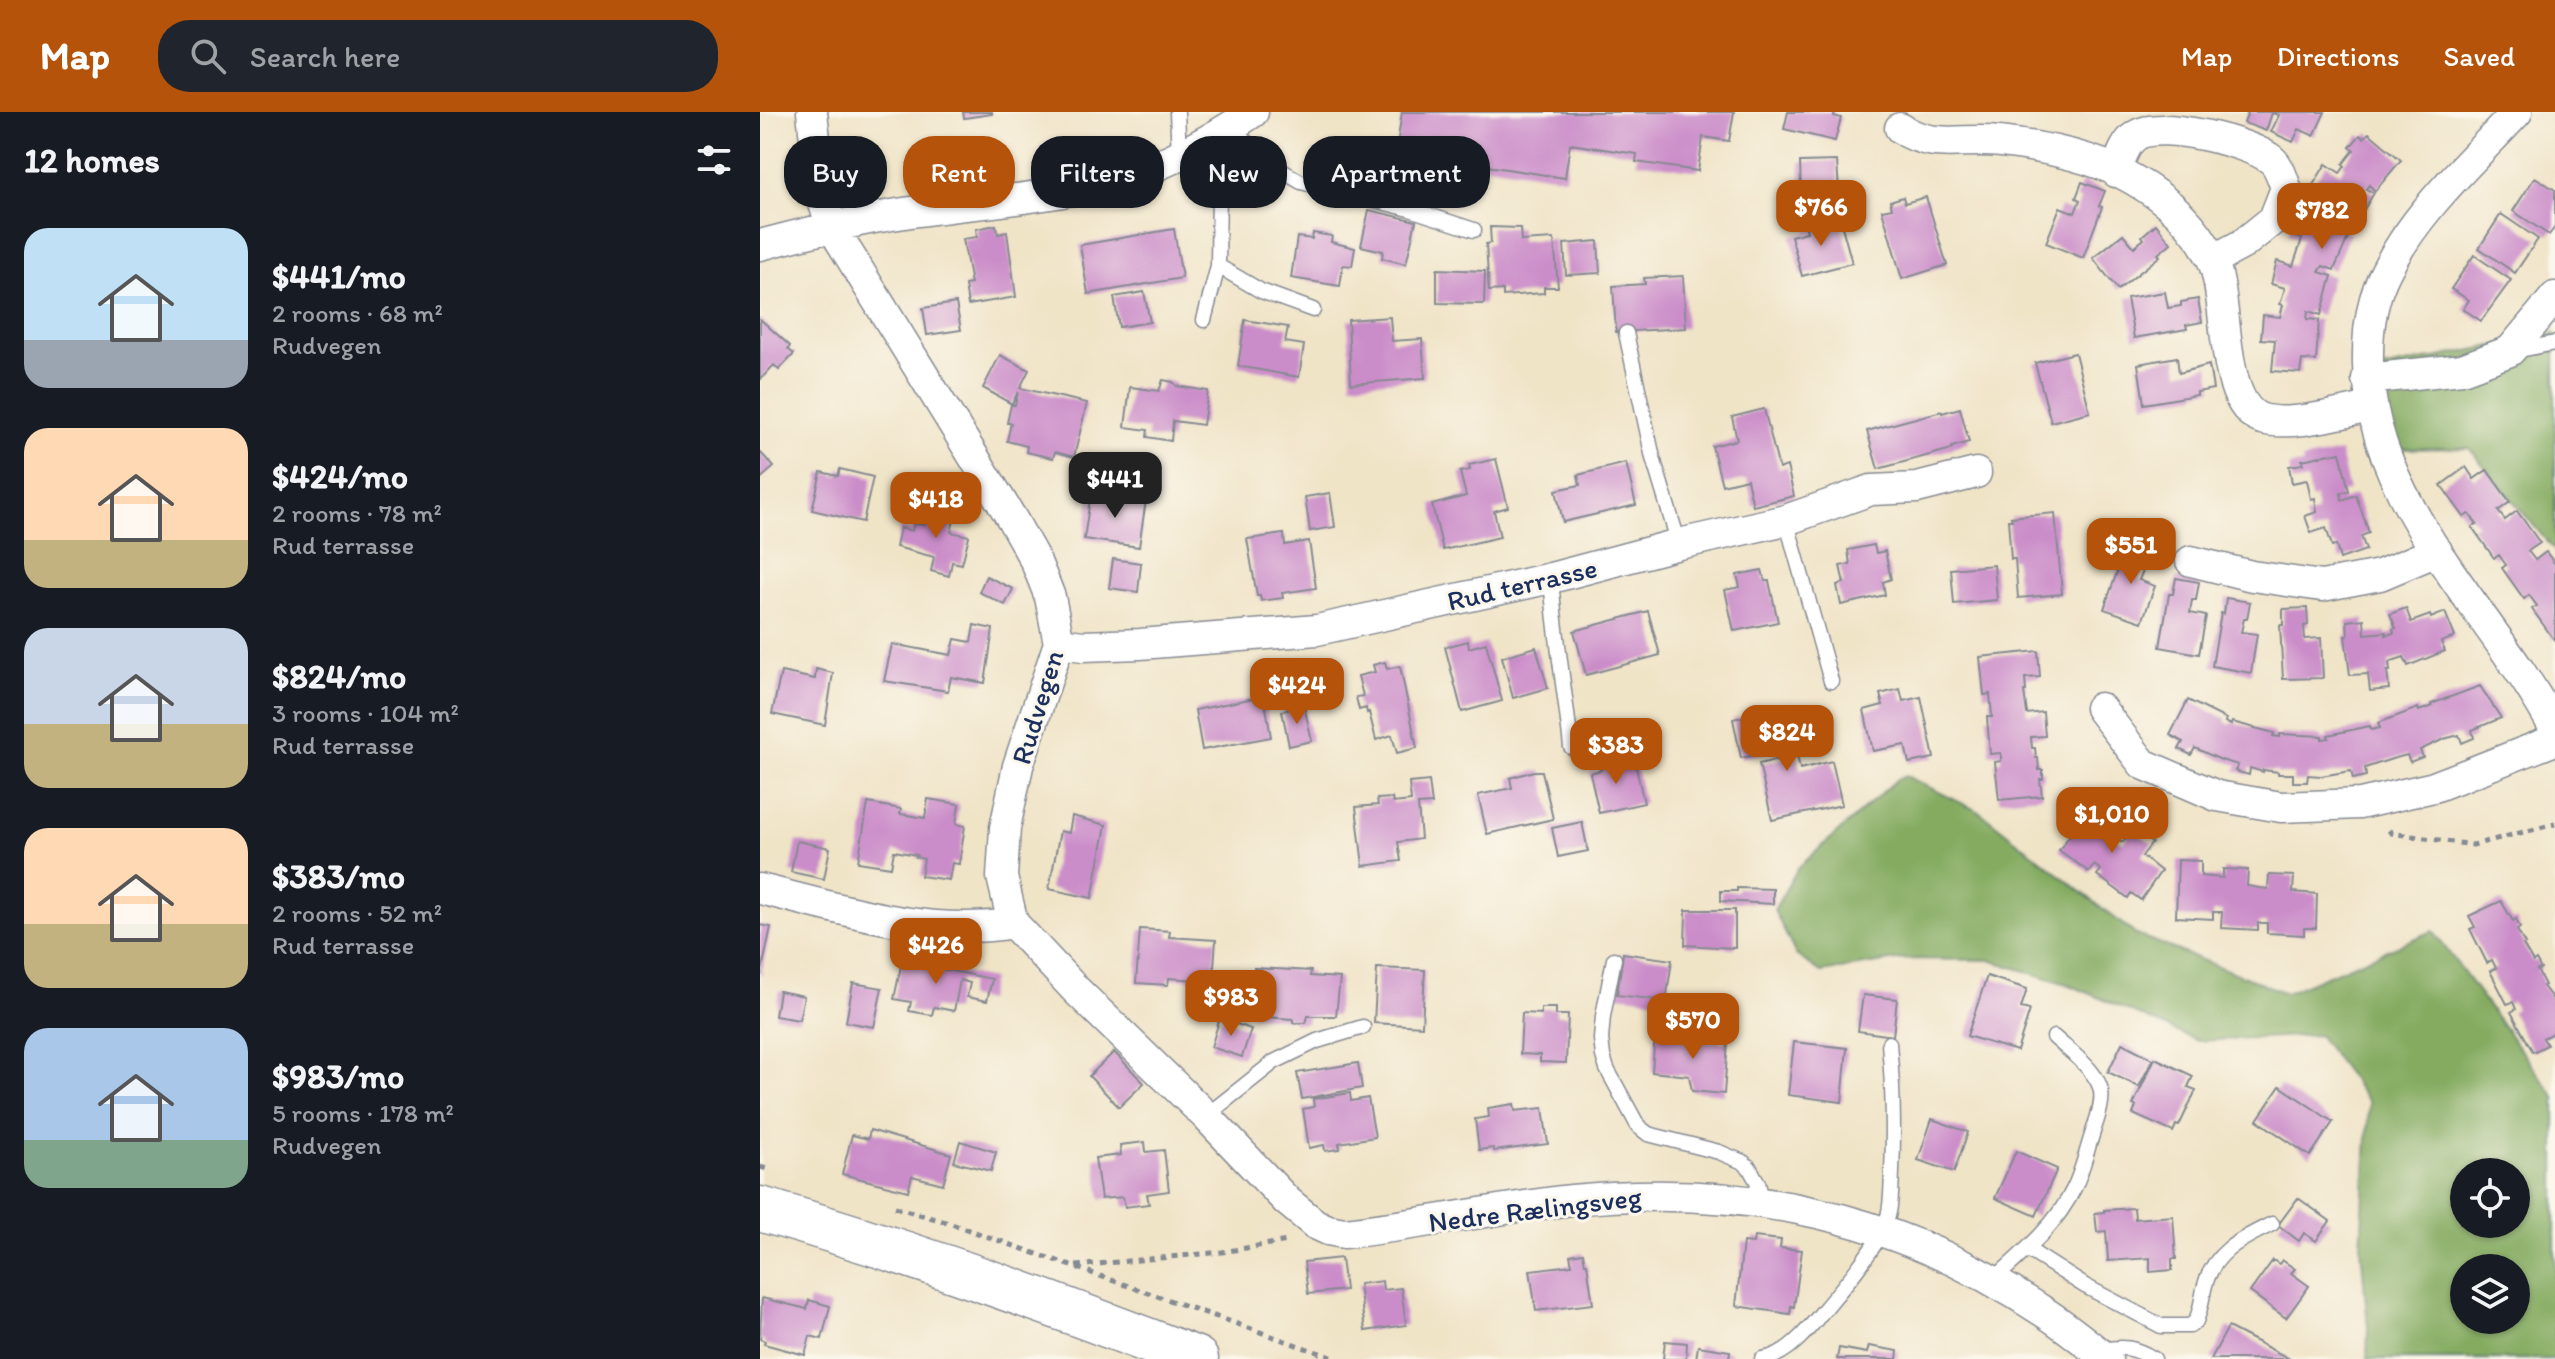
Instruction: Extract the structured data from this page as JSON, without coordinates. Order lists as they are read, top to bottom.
{
  "streets": {
    "street": ["Rud terrasse", "Rudvegen", "Nedre Rælingsveg"]
  },
  "crossings": [
    ["Rud terrasse", "Rudvegen"],
    ["Rudvegen", "Nedre Rælingsveg"]
  ],
  "page": {
    "header": "Map",
    "search": "Search here",
    "nav": ["Map", "Directions", "Saved"],
    "heading": "12 homes",
    "chip": [
      "Buy",
      "Rent",
      "Filters",
      "New",
      "Apartment"
    ],
    "price": [
      "$766",
      "$782",
      "$441",
      "$418",
      "$551",
      "$424",
      "$824",
      "$383",
      "$1,010",
      "$426",
      "$983",
      "$570"
    ],
    "list": [
      {
        "name": "$441/mo",
        "note": "2 rooms · 68 m² · Rudvegen"
      },
      {
        "name": "$424/mo",
        "note": "2 rooms · 78 m² · Rud terrasse"
      },
      {
        "name": "$824/mo",
        "note": "3 rooms · 104 m² · Rud terrasse"
      },
      {
        "name": "$383/mo",
        "note": "2 rooms · 52 m² · Rud terrasse"
      },
      {
        "name": "$983/mo",
        "note": "5 rooms · 178 m² · Rudvegen"
      }
    ]
  }
}
